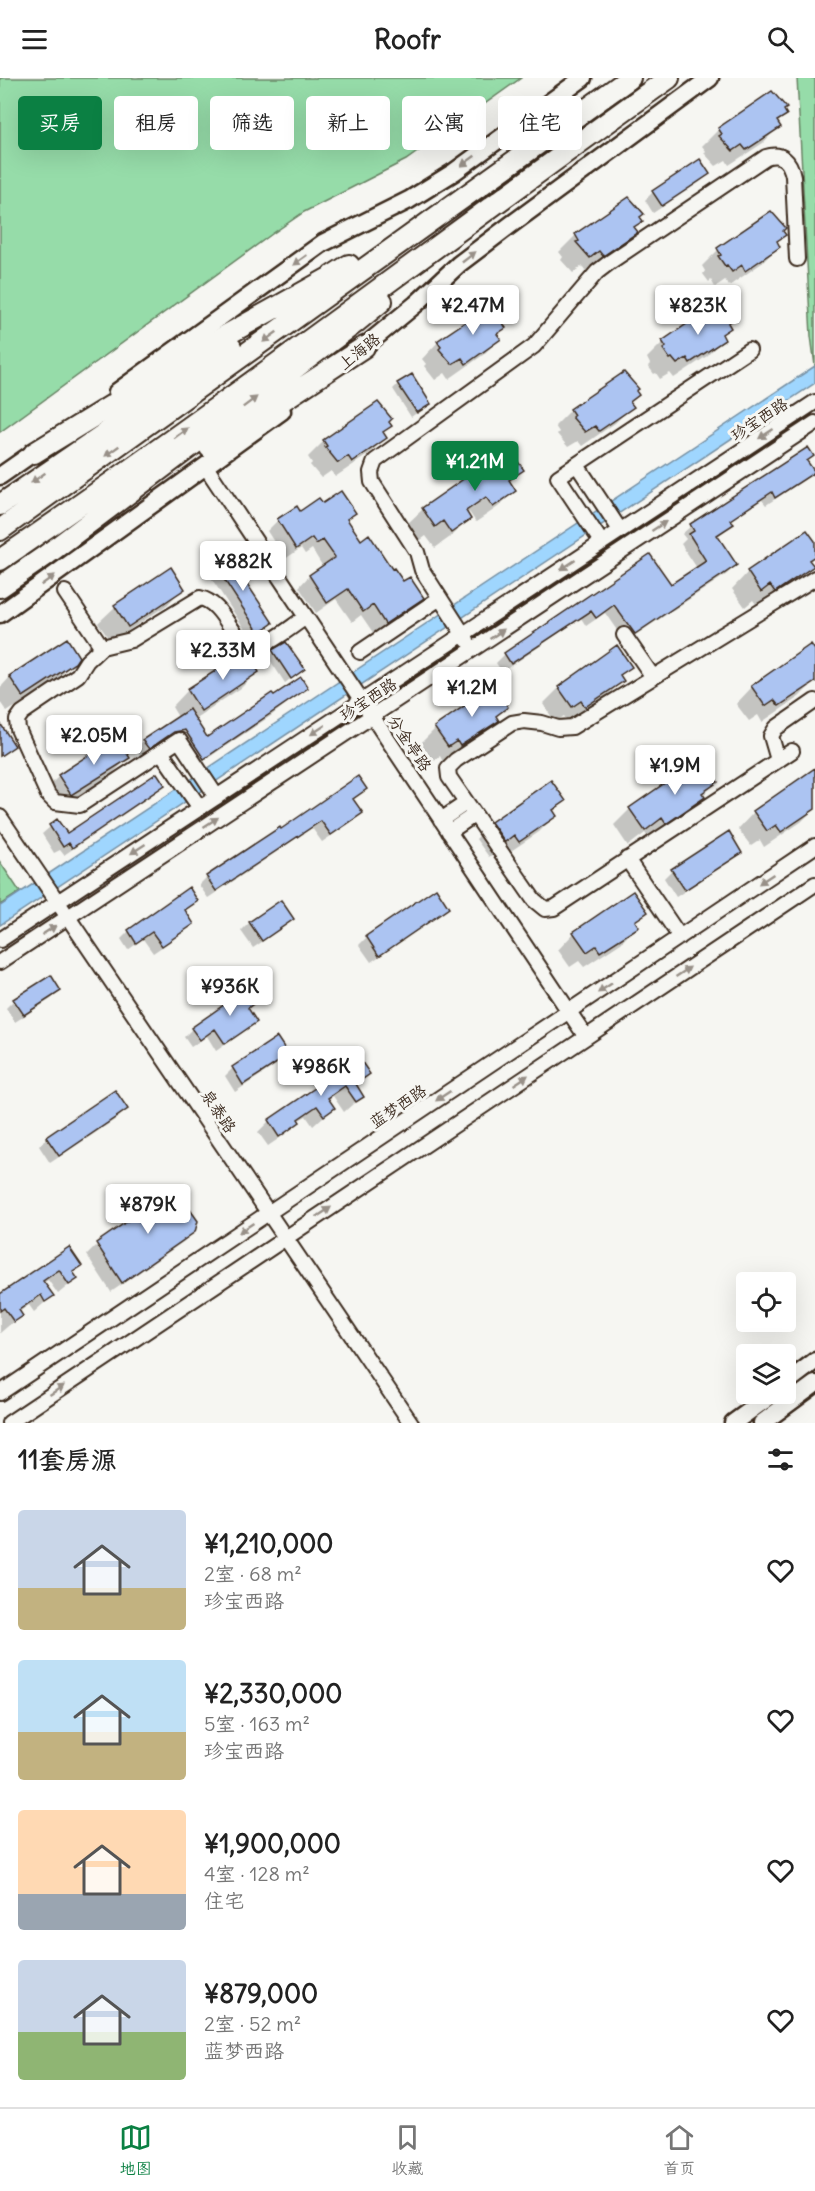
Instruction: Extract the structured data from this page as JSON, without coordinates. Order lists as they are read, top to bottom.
{
  "streets": {
    "main road": ["上海路"],
    "street": [
      "珍宝西路",
      "分金亭路",
      "蓝梦西路",
      "泉泰路"
    ]
  },
  "crossings": [
    ["上海路", "分金亭路"],
    ["珍宝西路", "分金亭路"],
    ["珍宝西路", "泉泰路"],
    ["分金亭路", "蓝梦西路"],
    ["蓝梦西路", "泉泰路"]
  ],
  "page": {
    "header": "Roofr",
    "chip": [
      "买房",
      "租房",
      "筛选",
      "新上",
      "公寓",
      "住宅"
    ],
    "price": [
      "¥2.47M",
      "¥823K",
      "¥1.21M",
      "¥882K",
      "¥2.33M",
      "¥1.2M",
      "¥2.05M",
      "¥1.9M",
      "¥936K",
      "¥986K",
      "¥879K"
    ],
    "heading": "11套房源",
    "list": [
      {
        "name": "¥1,210,000",
        "note": "2室 · 68 m² · 珍宝西路"
      },
      {
        "name": "¥2,330,000",
        "note": "5室 · 163 m² · 珍宝西路"
      },
      {
        "name": "¥1,900,000",
        "note": "4室 · 128 m² · 住宅"
      },
      {
        "name": "¥879,000",
        "note": "2室 · 52 m² · 蓝梦西路"
      }
    ],
    "tabs": ["地图", "收藏", "首页"]
  }
}
